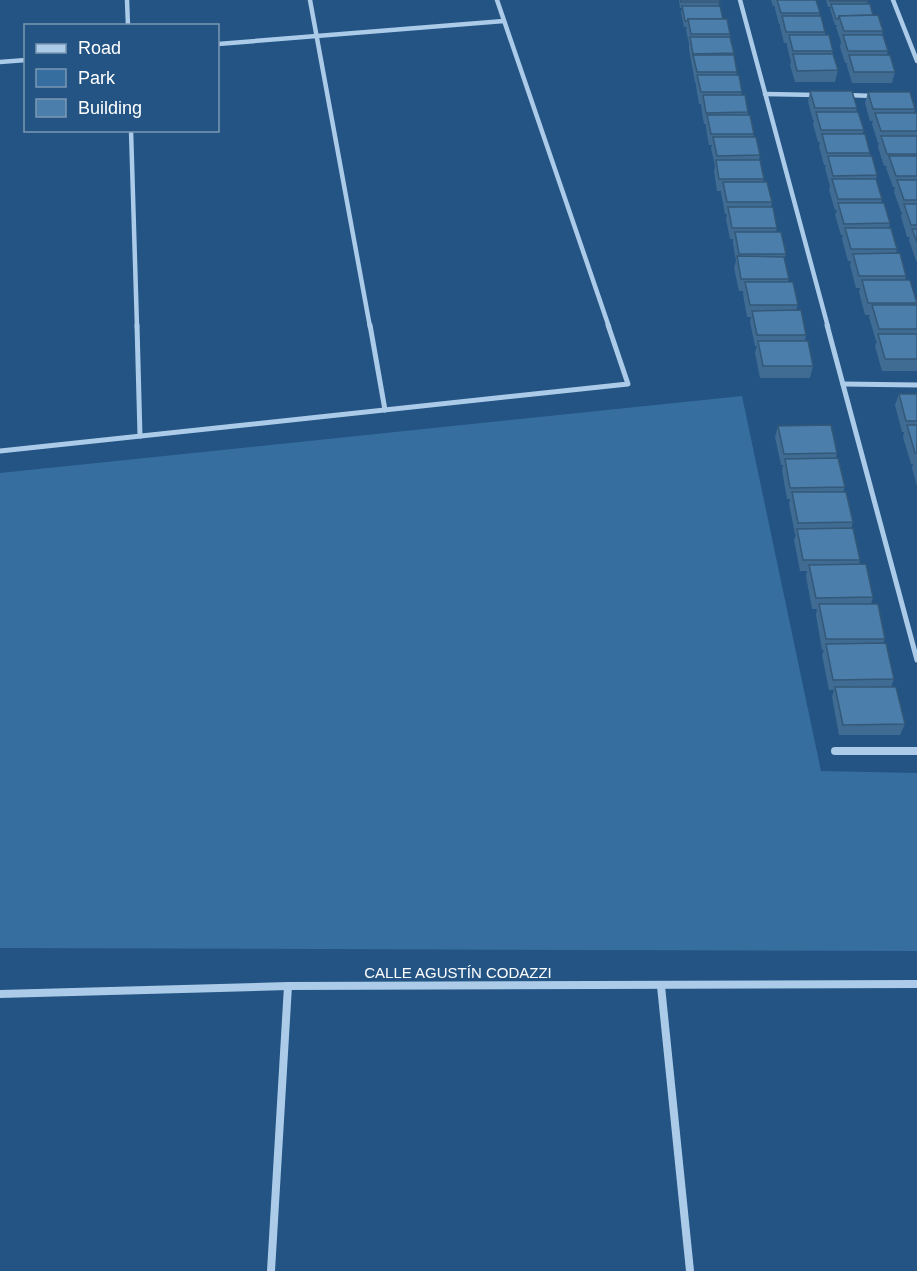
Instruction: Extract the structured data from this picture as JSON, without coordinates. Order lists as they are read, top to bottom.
{
  "streets": {
    "street": ["CALLE AGUSTÍN CODAZZI"]
  },
  "legend": ["Road", "Park", "Building"]
}
